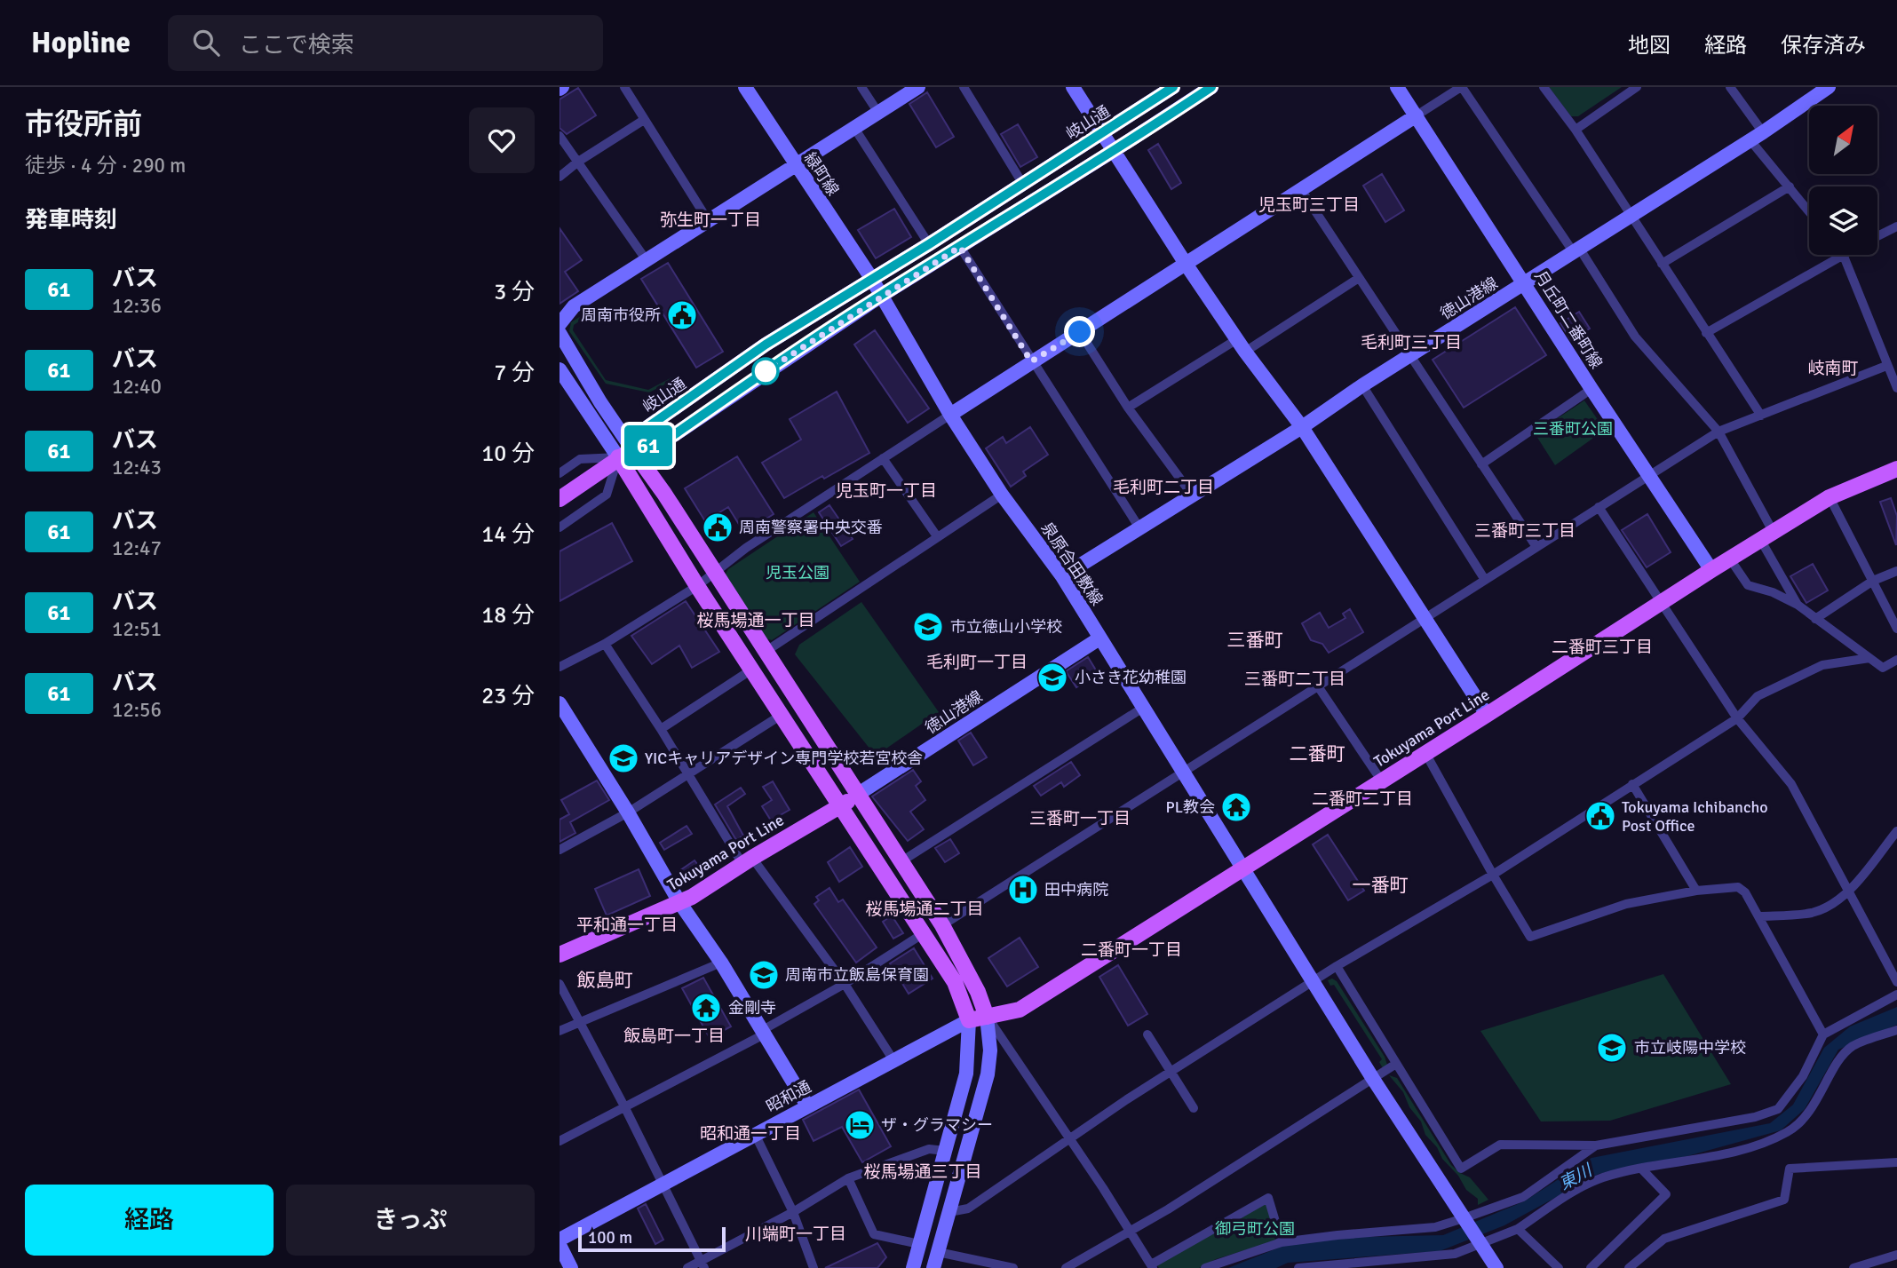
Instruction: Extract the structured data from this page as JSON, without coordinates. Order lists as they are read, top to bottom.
{
  "streets": {
    "main road": ["Tokuyama Port Line"],
    "street": [
      "岐山通",
      "緑町線",
      "徳山港線",
      "月丘町二番町線",
      "泉原合田敷線",
      "昭和通"
    ]
  },
  "crossings": [
    ["岐山通", "緑町線"],
    ["岐山通", "泉原合田敷線"],
    ["緑町線", "泉原合田敷線"],
    ["徳山港線", "月丘町二番町線"],
    ["徳山港線", "泉原合田敷線"],
    ["徳山港線", "Tokuyama Port Line"],
    ["月丘町二番町線", "Tokuyama Port Line"],
    ["泉原合田敷線", "Tokuyama Port Line"],
    ["Tokuyama Port Line", "昭和通"]
  ],
  "districts": [
    "児玉町三丁目",
    "弥生町一丁目",
    "毛利町三丁目",
    "岐南町",
    "毛利町二丁目",
    "児玉町一丁目",
    "三番町三丁目",
    "桜馬場通一丁目",
    "三番町",
    "二番町三丁目",
    "毛利町一丁目",
    "三番町二丁目",
    "二番町",
    "二番町二丁目",
    "三番町一丁目",
    "一番町",
    "桜馬場通二丁目",
    "平和通一丁目",
    "二番町一丁目",
    "飯島町",
    "飯島町一丁目",
    "昭和通一丁目",
    "桜馬場通三丁目",
    "川端町一丁目"
  ],
  "water": ["東川"],
  "parks": ["三番町公園", "児玉公園", "御弓町公園"],
  "places": {
    "public building": ["周南市役所", "周南警察署中央交番", "Tokuyama Ichibancho Post Office"],
    "school or university": [
      "市立徳山小学校",
      "小さき花幼稚園",
      "YICキャリアデザイン専門学校若宮校舎",
      "周南市立飯島保育園",
      "市立岐陽中学校"
    ],
    "temple": ["PL教会", "金剛寺"],
    "hospital": ["田中病院"],
    "hotel": ["ザ・グラマシー"]
  },
  "lines": ["bus line 61"],
  "scale_bar": "100 m",
  "north": "top right",
  "page": {
    "header": "Hopline",
    "search": "ここで検索",
    "nav": ["地図", "経路", "保存済み"],
    "heading": [
      ["市役所前", "徒歩 · 4 分 · 290 m"],
      "発車時刻"
    ],
    "on_map": "61",
    "list": [
      {
        "mark": "61",
        "name": "バス",
        "note": "12:36",
        "value": "3 分"
      },
      {
        "mark": "61",
        "name": "バス",
        "note": "12:40",
        "value": "7 分"
      },
      {
        "mark": "61",
        "name": "バス",
        "note": "12:43",
        "value": "10 分"
      },
      {
        "mark": "61",
        "name": "バス",
        "note": "12:47",
        "value": "14 分"
      },
      {
        "mark": "61",
        "name": "バス",
        "note": "12:51",
        "value": "18 分"
      },
      {
        "mark": "61",
        "name": "バス",
        "note": "12:56",
        "value": "23 分"
      }
    ],
    "buttons": ["経路", "きっぷ"],
    "scale": "100 m"
  }
}
